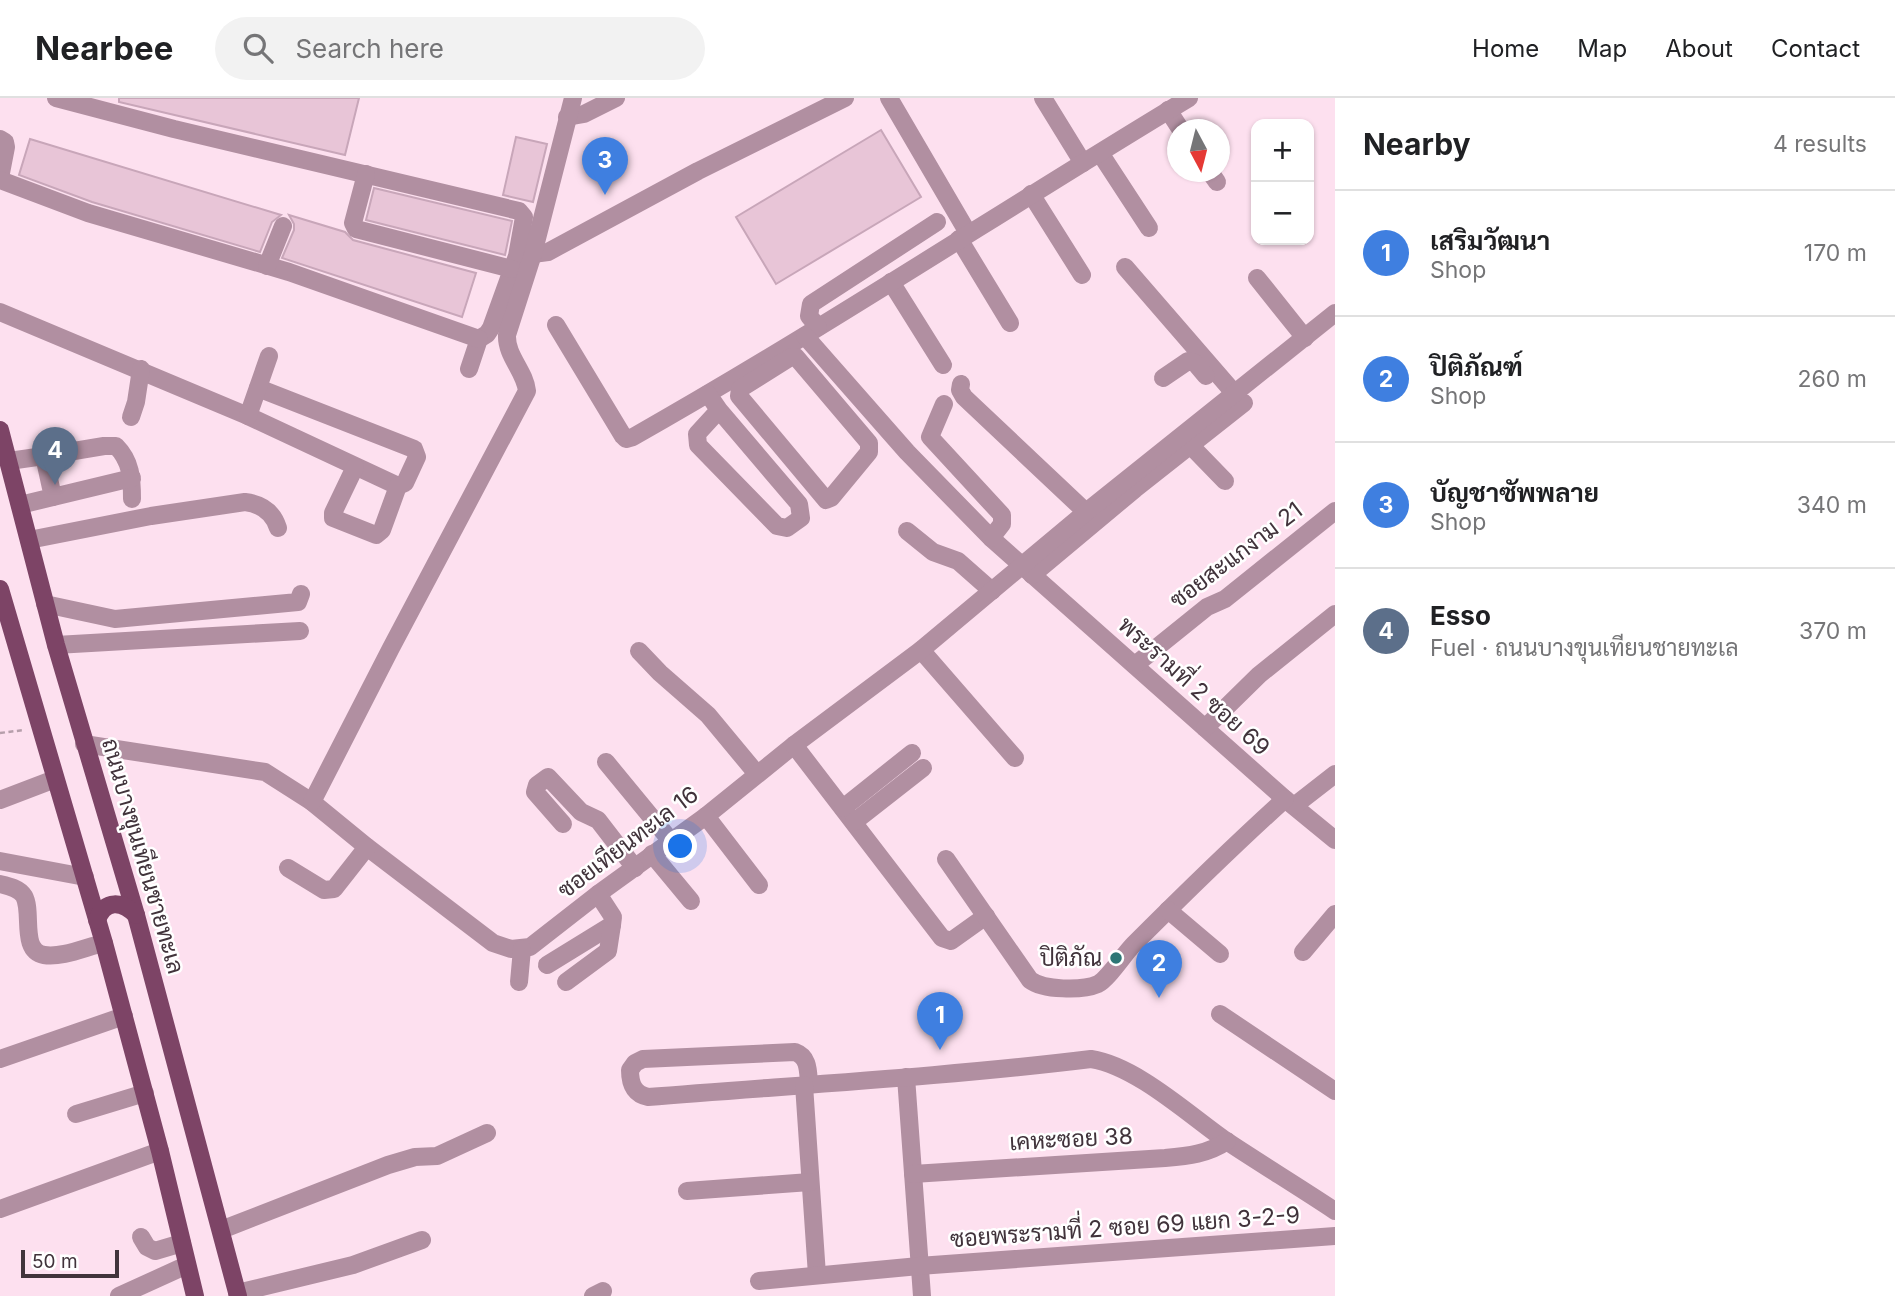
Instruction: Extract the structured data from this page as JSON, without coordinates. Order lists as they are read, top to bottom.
{
  "streets": {
    "main road": ["ถนนบางขุนเทียนชายทะเล"],
    "street": [
      "ซอยสะแกงาม 21",
      "พระรามที่ 2 ซอย 69",
      "ซอยเทียนทะเล 16",
      "เคหะซอย 38",
      "ซอยพระรามที่ 2 ซอย 69 แยก 3-2-9"
    ]
  },
  "crossings": [
    ["ซอยสะแกงาม 21", "พระรามที่ 2 ซอย 69"],
    ["พระรามที่ 2 ซอย 69", "ซอยเทียนทะเล 16"]
  ],
  "places": ["ปิติภัณ"],
  "scale_bar": "50 m",
  "north": "bottom",
  "page": {
    "header": "Nearbee",
    "search": "Search here",
    "nav": [
      "Home",
      "Map",
      "About",
      "Contact"
    ],
    "heading": ["Nearby", "4 results"],
    "map_buttons": ["+", "−"],
    "pins": [
      "3",
      "4",
      "2",
      "1"
    ],
    "list": [
      {
        "mark": "1",
        "name": "เสริมวัฒนา",
        "note": "Shop",
        "value": "170 m"
      },
      {
        "mark": "2",
        "name": "ปิติภัณฑ์",
        "note": "Shop",
        "value": "260 m"
      },
      {
        "mark": "3",
        "name": "บัญชาซัพพลาย",
        "note": "Shop",
        "value": "340 m"
      },
      {
        "mark": "4",
        "name": "Esso",
        "note": "Fuel · ถนนบางขุนเทียนชายทะเล",
        "value": "370 m"
      }
    ],
    "scale": "50 m"
  }
}
